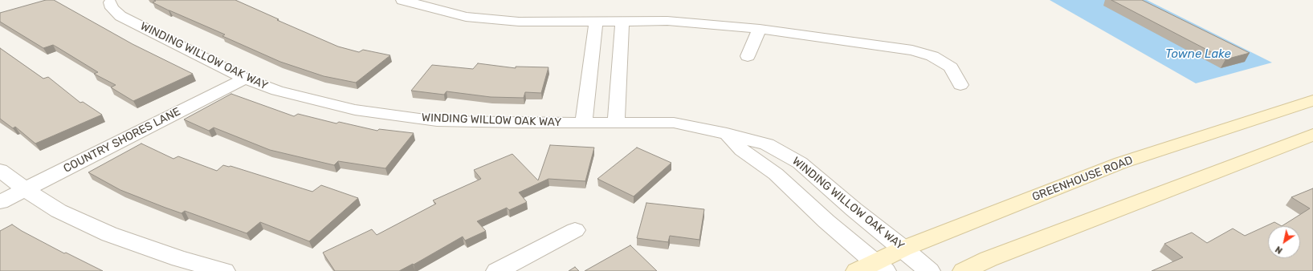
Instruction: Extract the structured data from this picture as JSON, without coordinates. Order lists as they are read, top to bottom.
{
  "streets": {
    "street": ["WINDING WILLOW OAK WAY", "COUNTRY SHORES LANE", "GREENHOUSE ROAD"]
  },
  "crossings": [
    ["WINDING WILLOW OAK WAY", "COUNTRY SHORES LANE"],
    ["WINDING WILLOW OAK WAY", "GREENHOUSE ROAD"]
  ],
  "water": ["Towne Lake"],
  "north": "bottom left"
}
